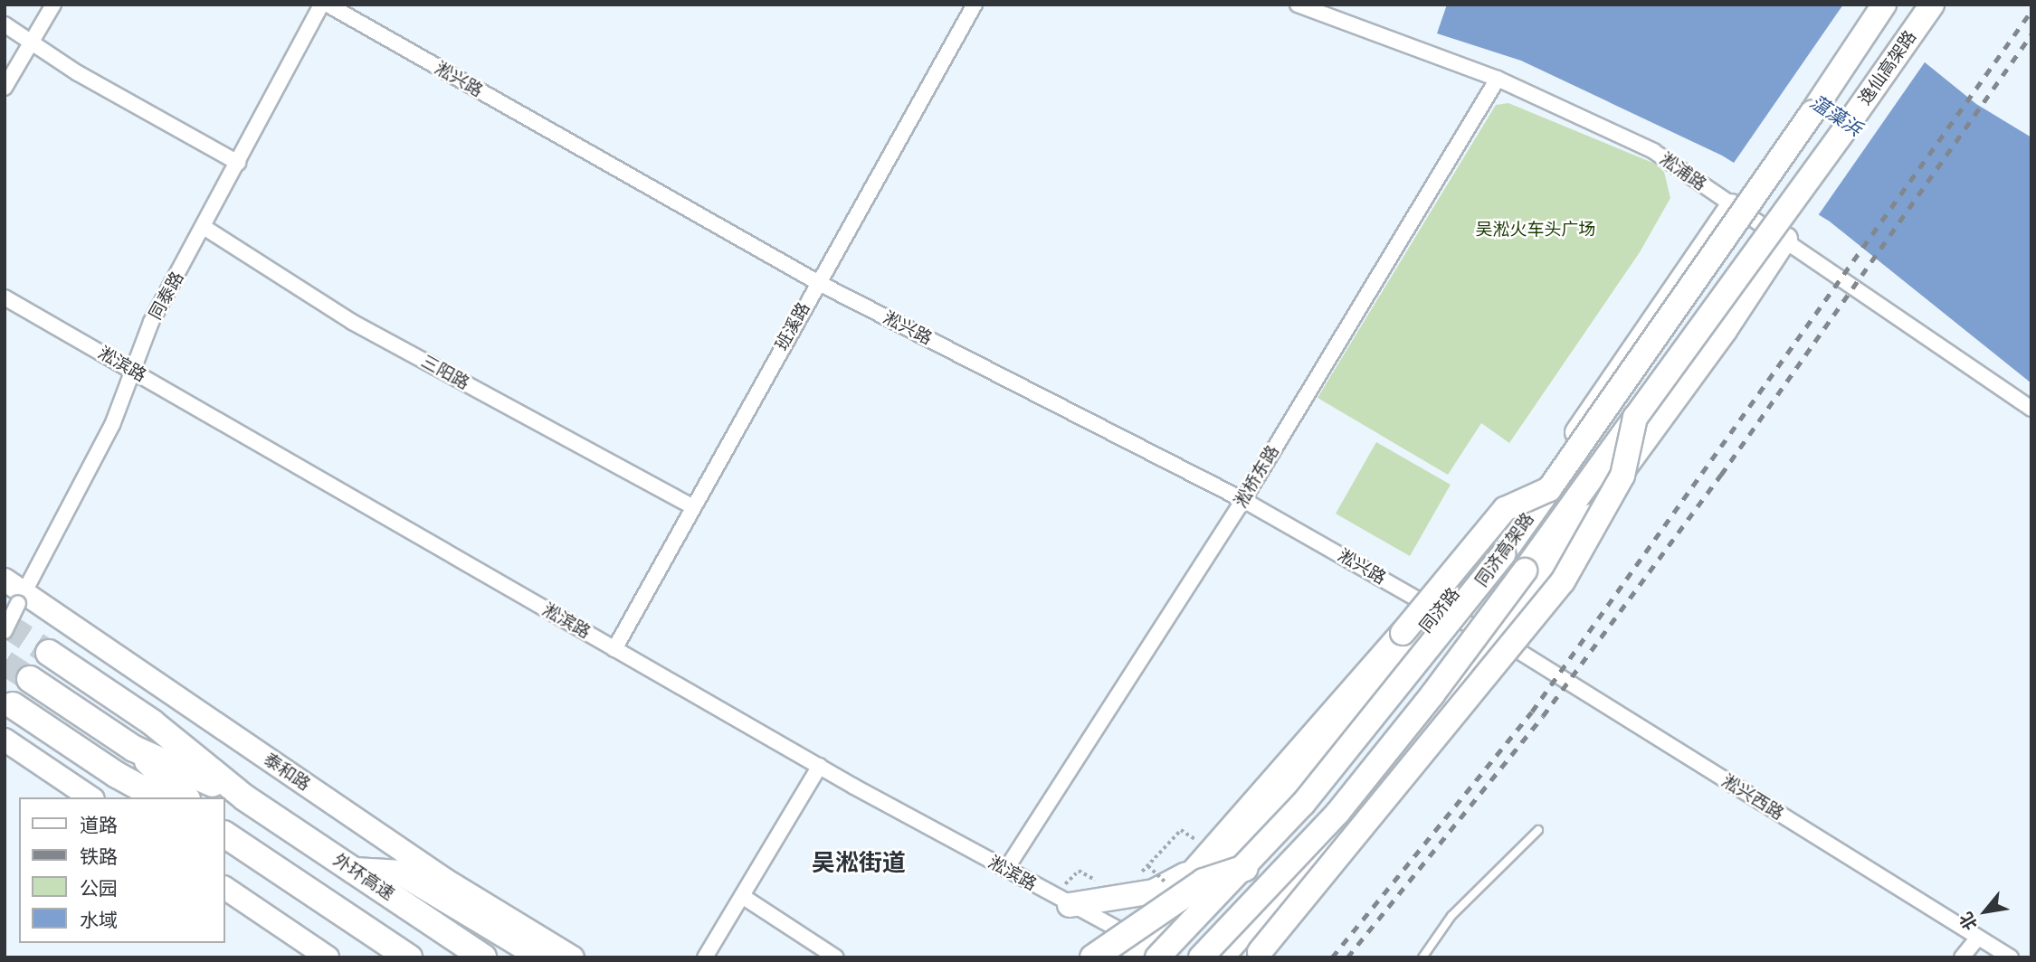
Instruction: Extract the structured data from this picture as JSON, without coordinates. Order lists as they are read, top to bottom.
{
  "streets": {
    "highway": ["逸仙高架路", "同济高架路", "外环高速"],
    "main road": ["同济路", "泰和路"],
    "street": [
      "淞兴路",
      "淞浦路",
      "同泰路",
      "班溪路",
      "淞滨路",
      "三阳路",
      "淞桥东路",
      "淞兴西路"
    ]
  },
  "crossings": [
    ["逸仙高架路", "同济高架路"],
    ["淞兴路", "班溪路"],
    ["淞兴路", "淞桥东路"],
    ["淞兴路", "同济路"],
    ["淞兴路", "淞兴西路"],
    ["淞浦路", "淞桥东路"],
    ["淞浦路", "同济路"],
    ["同泰路", "淞滨路"],
    ["同泰路", "三阳路"],
    ["同泰路", "泰和路"],
    ["班溪路", "淞滨路"],
    ["班溪路", "三阳路"],
    ["淞滨路", "淞桥东路"],
    ["淞滨路", "同济路"]
  ],
  "districts": ["吴淞街道"],
  "water": ["蕰藻浜"],
  "parks": ["吴淞火车头广场"],
  "legend": [
    "道路",
    "铁路",
    "公园",
    "水域"
  ],
  "north": "bottom left"
}
